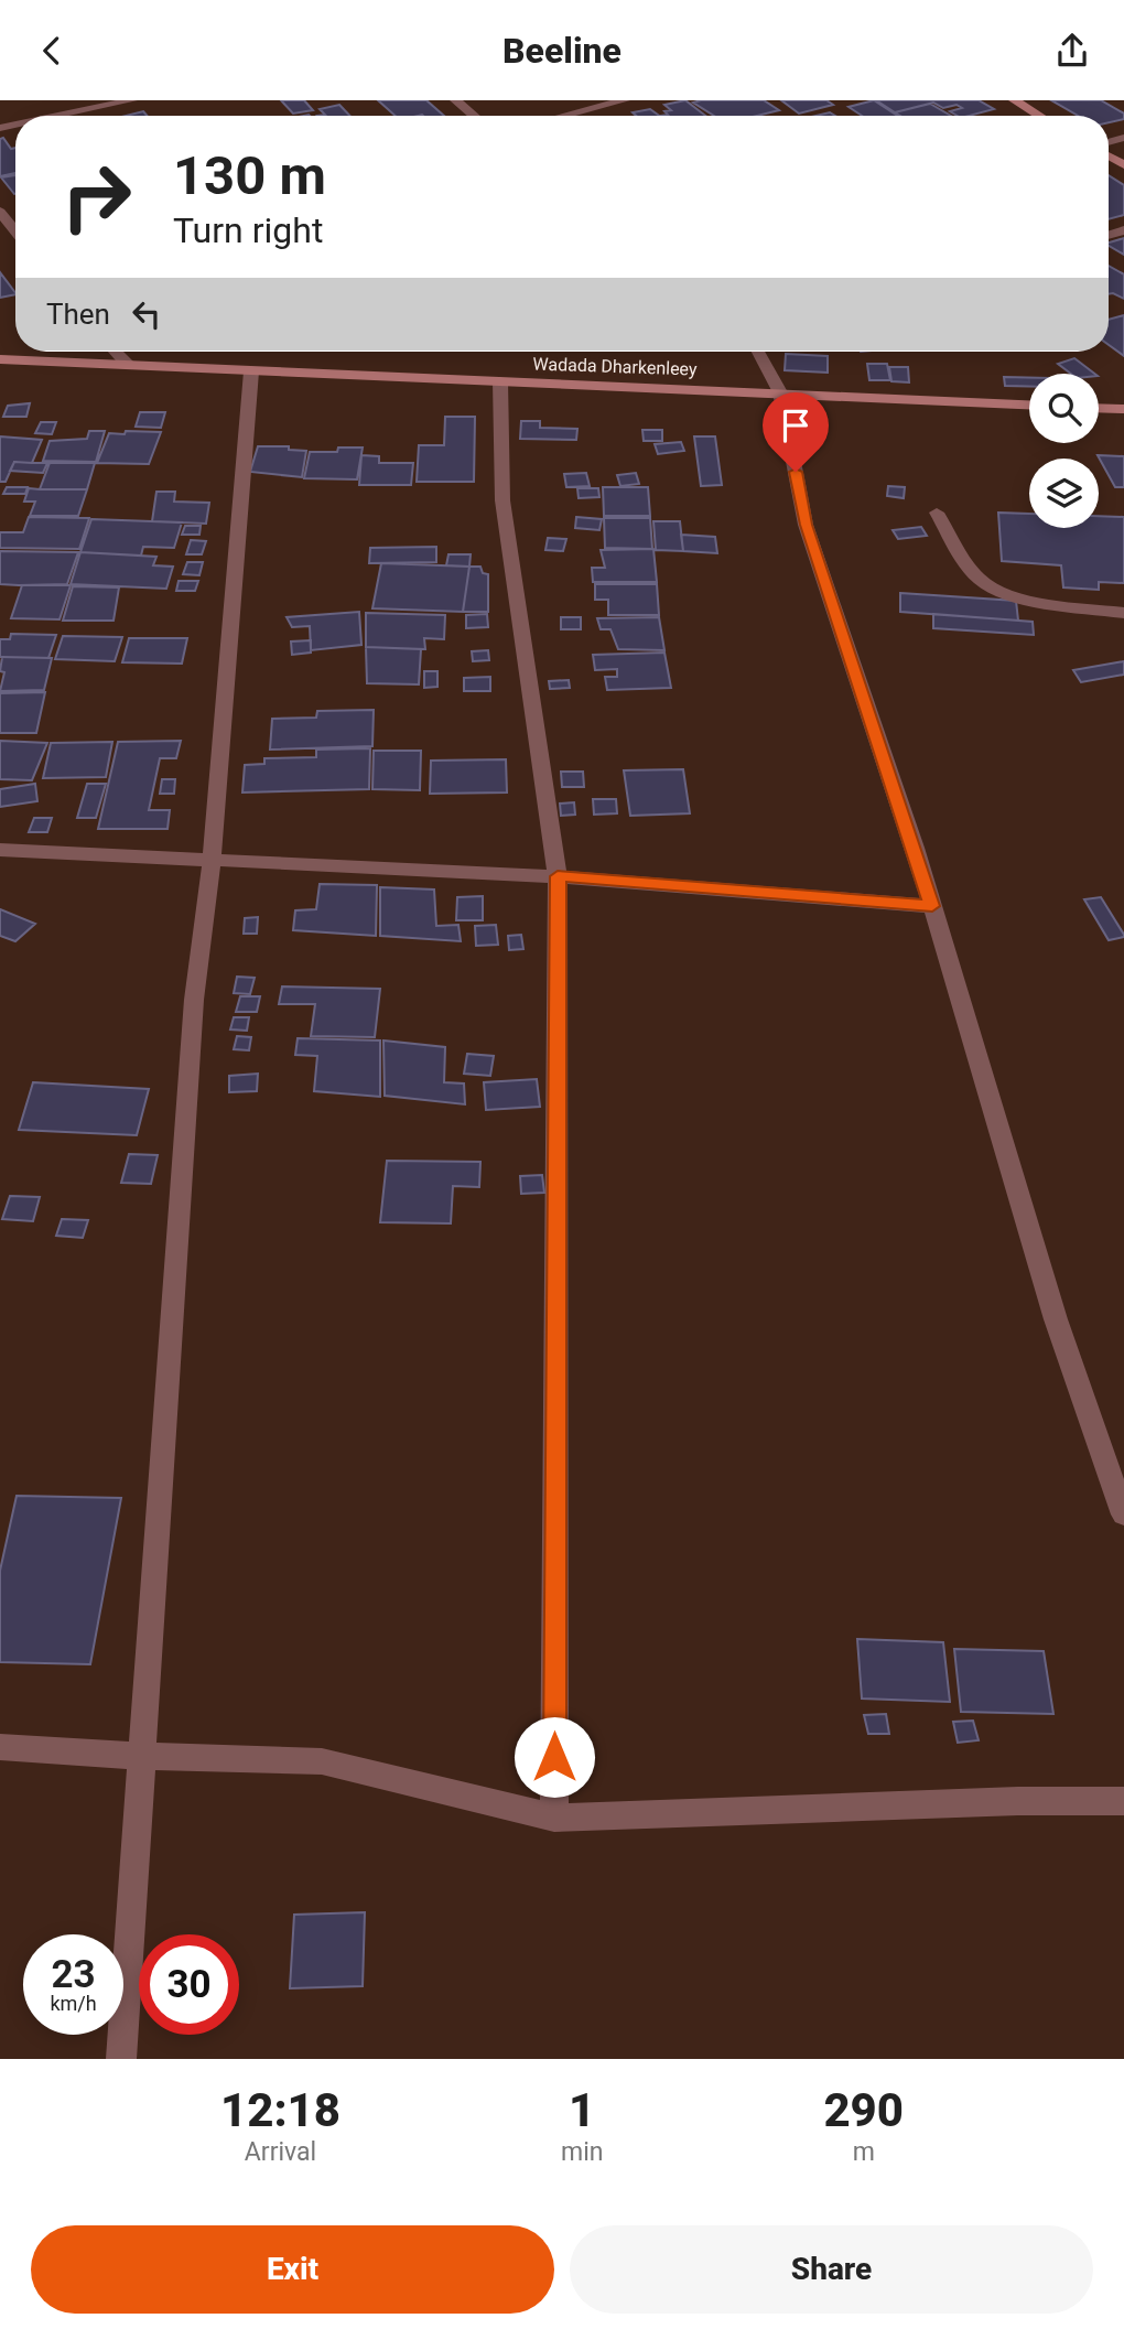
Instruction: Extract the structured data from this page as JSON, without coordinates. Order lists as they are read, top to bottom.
{
  "streets": {
    "main road": ["Wadada Dharkenleey"]
  },
  "page": {
    "header": "Beeline",
    "turn": ["130 m", "Turn right"],
    "then": "Then",
    "speed": "23 km/h",
    "limit": "30",
    "eta": [
      "12:18",
      "Arrival",
      "1",
      "min",
      "290",
      "m"
    ],
    "buttons": ["Exit", "Share"]
  }
}
